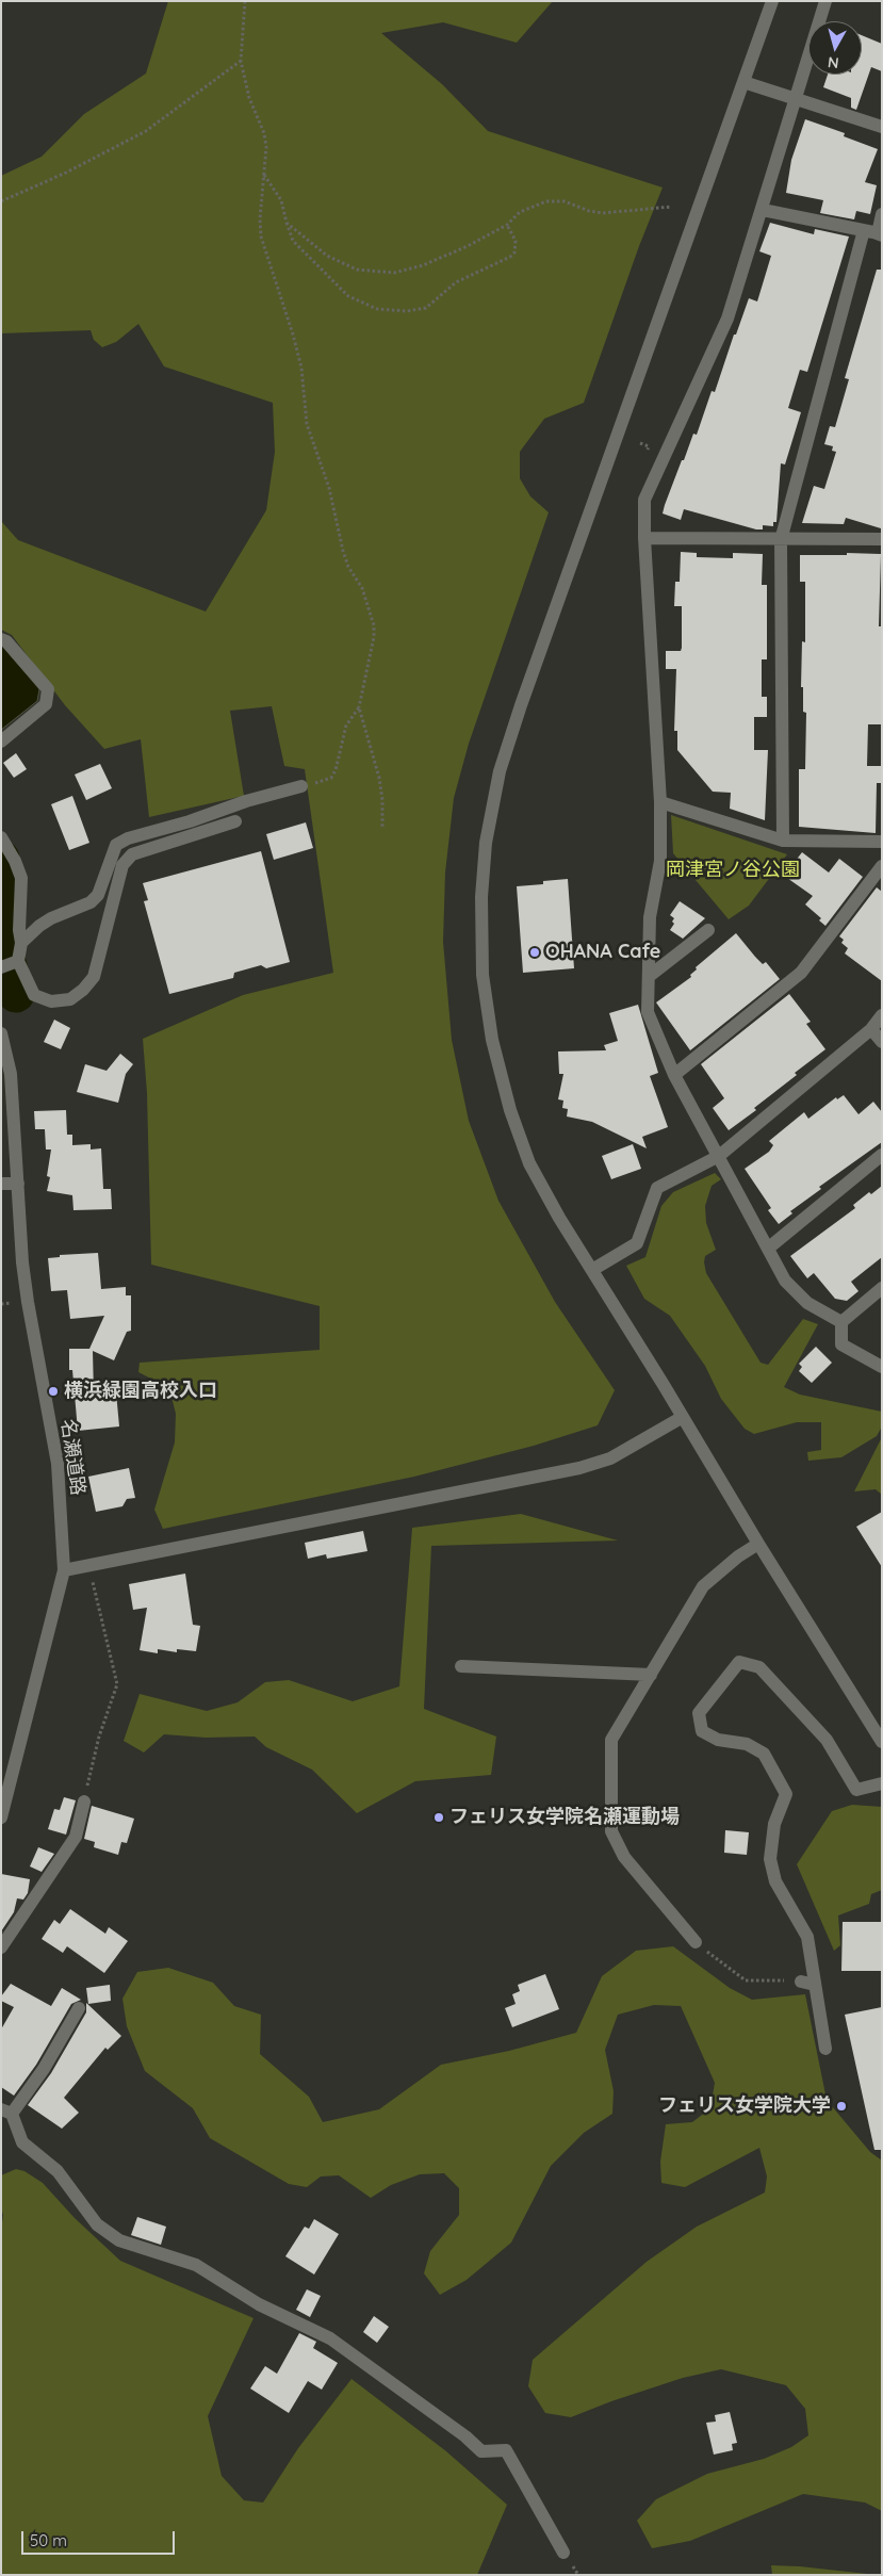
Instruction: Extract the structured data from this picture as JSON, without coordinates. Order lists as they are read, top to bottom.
{
  "streets": {
    "street": ["名瀬道路"]
  },
  "parks": ["岡津宮ノ谷公園"],
  "places": [
    "OHANA Cafe",
    "横浜緑園高校入口",
    "フェリス女学院名瀬運動場",
    "フェリス女学院大学"
  ],
  "scale_bar": "50 m",
  "north": "bottom"
}
